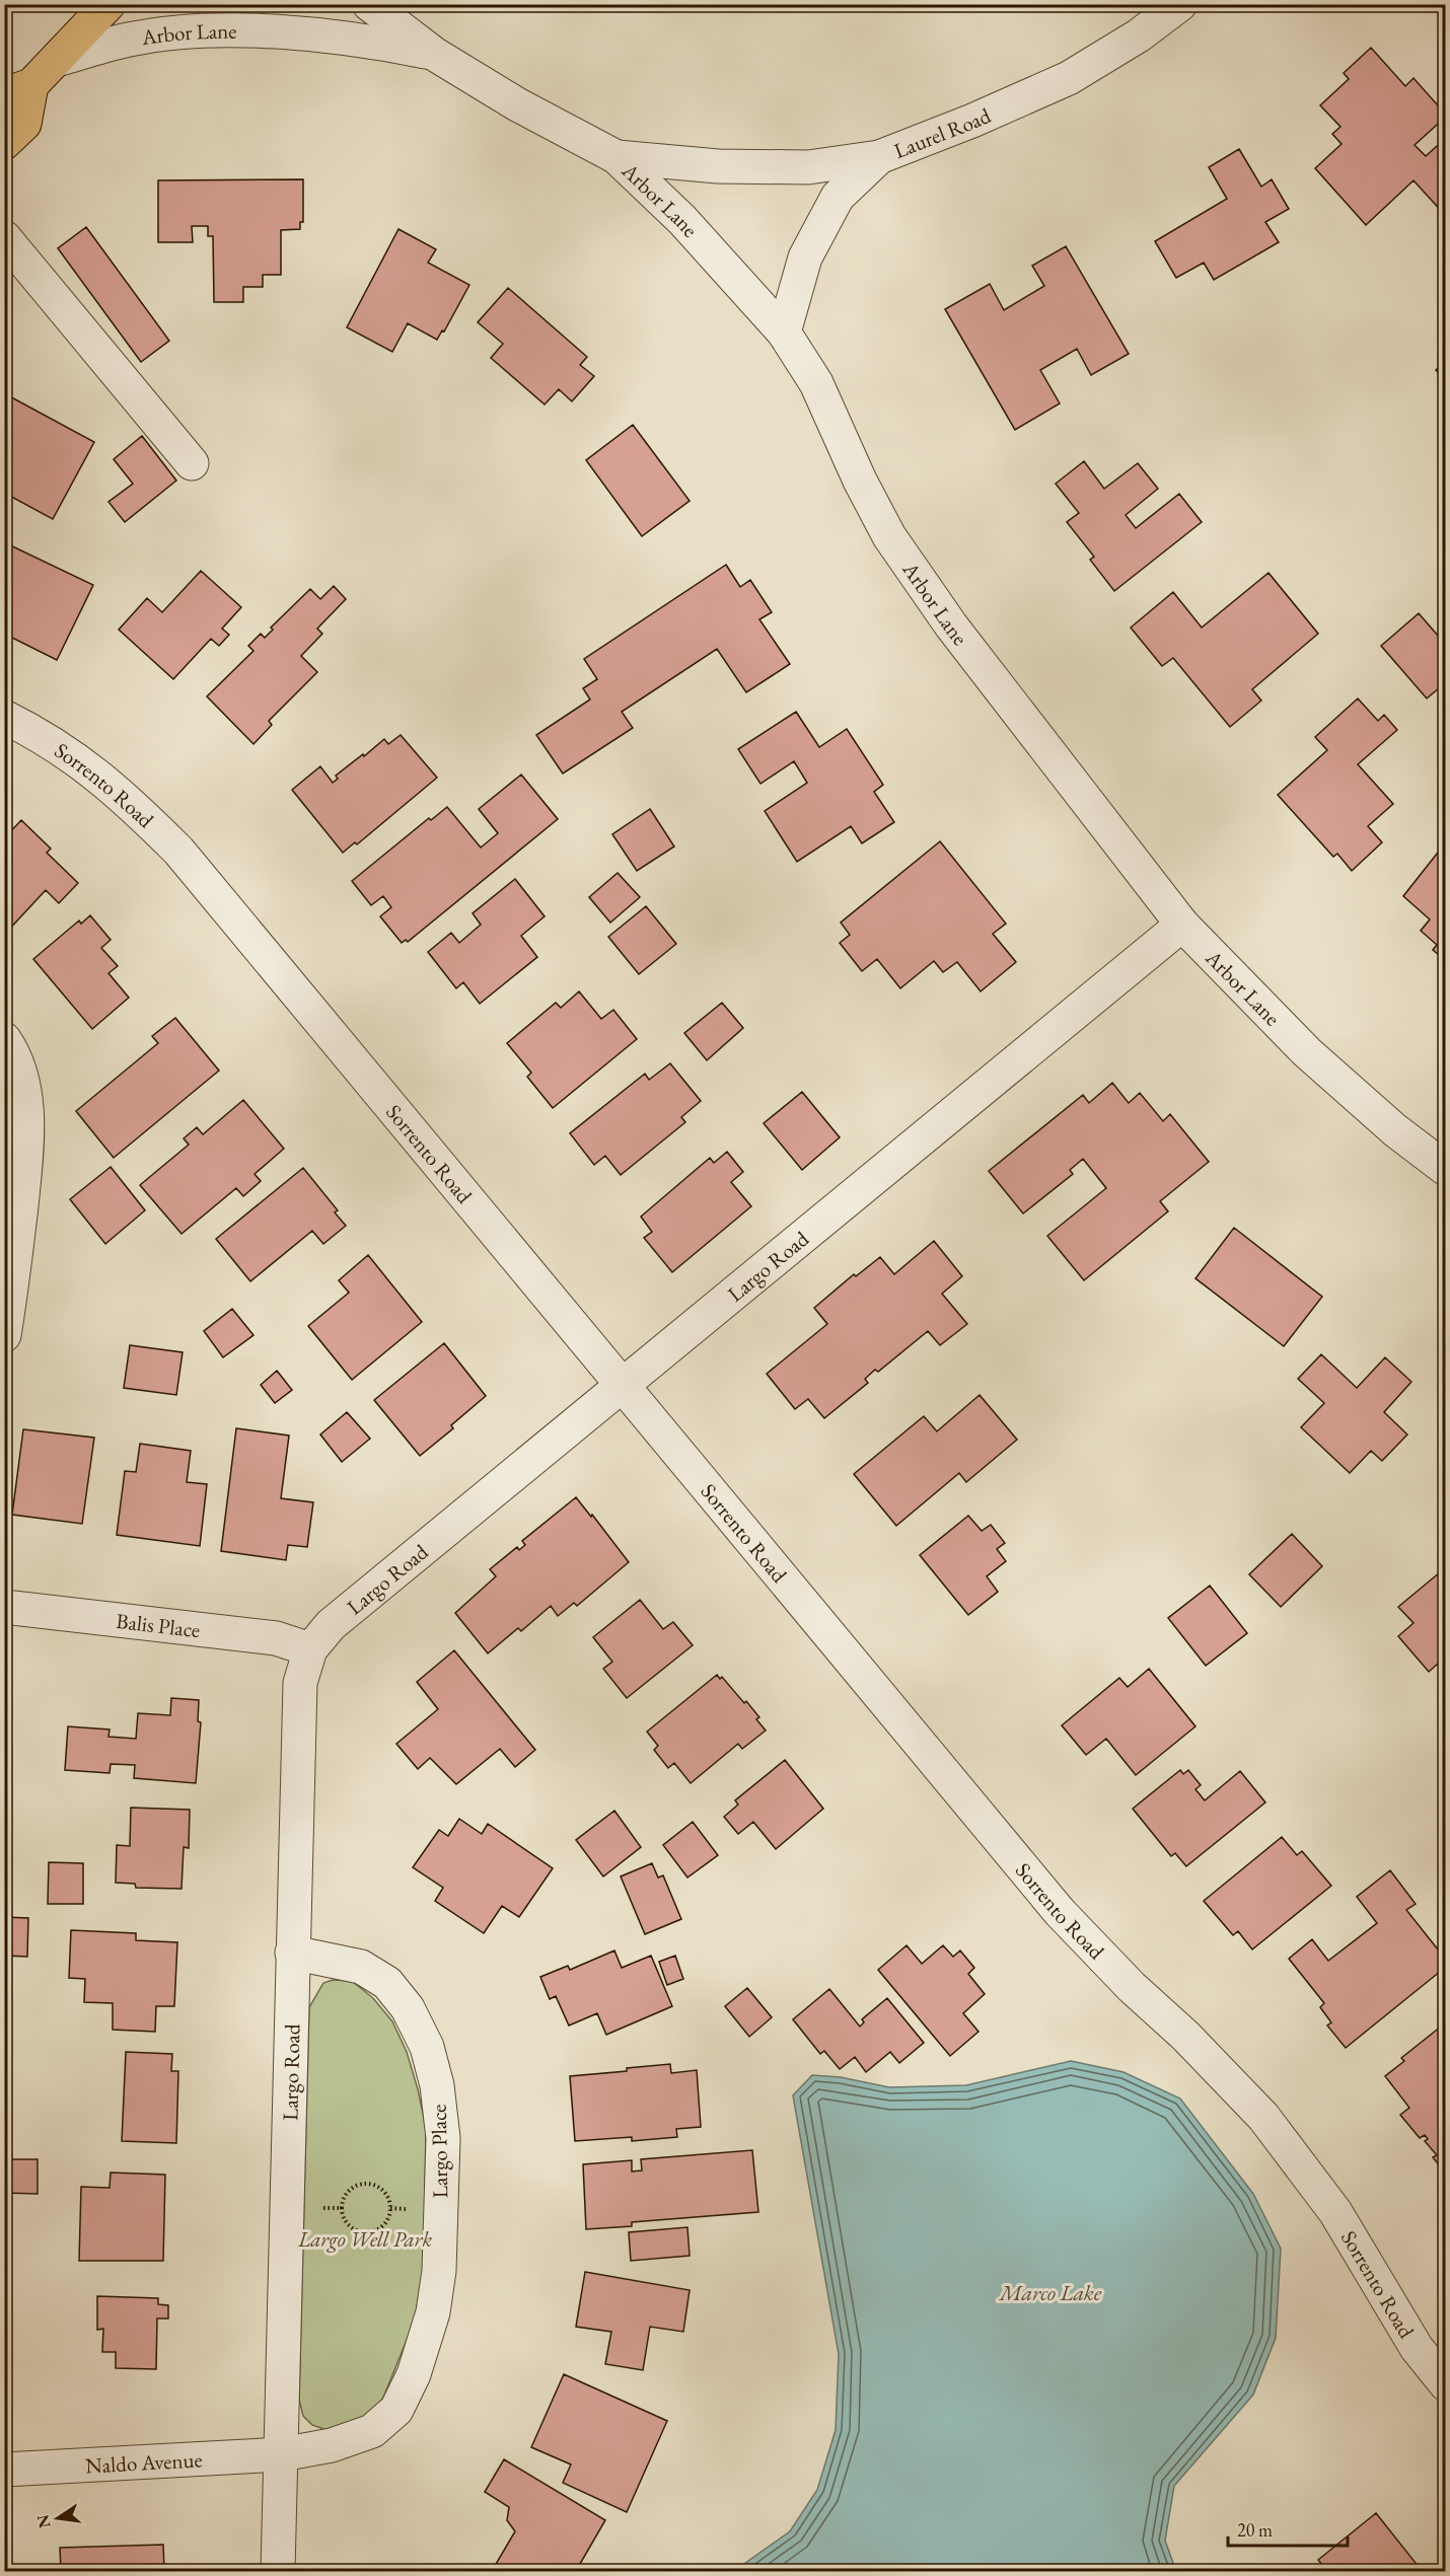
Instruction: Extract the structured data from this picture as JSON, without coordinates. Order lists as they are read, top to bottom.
{
  "streets": {
    "street": [
      "Arbor Lane",
      "Laurel Road",
      "Sorrento Road",
      "Largo Road",
      "Balis Place",
      "Largo Place",
      "Naldo Avenue"
    ]
  },
  "crossings": [
    ["Arbor Lane", "Laurel Road"],
    ["Arbor Lane", "Largo Road"],
    ["Sorrento Road", "Largo Road"],
    ["Largo Road", "Balis Place"],
    ["Largo Road", "Largo Place"],
    ["Largo Road", "Naldo Avenue"],
    ["Largo Place", "Naldo Avenue"]
  ],
  "water": ["Marco Lake"],
  "parks": ["Largo Well Park"],
  "scale_bar": "20 m",
  "north": "left"
}
